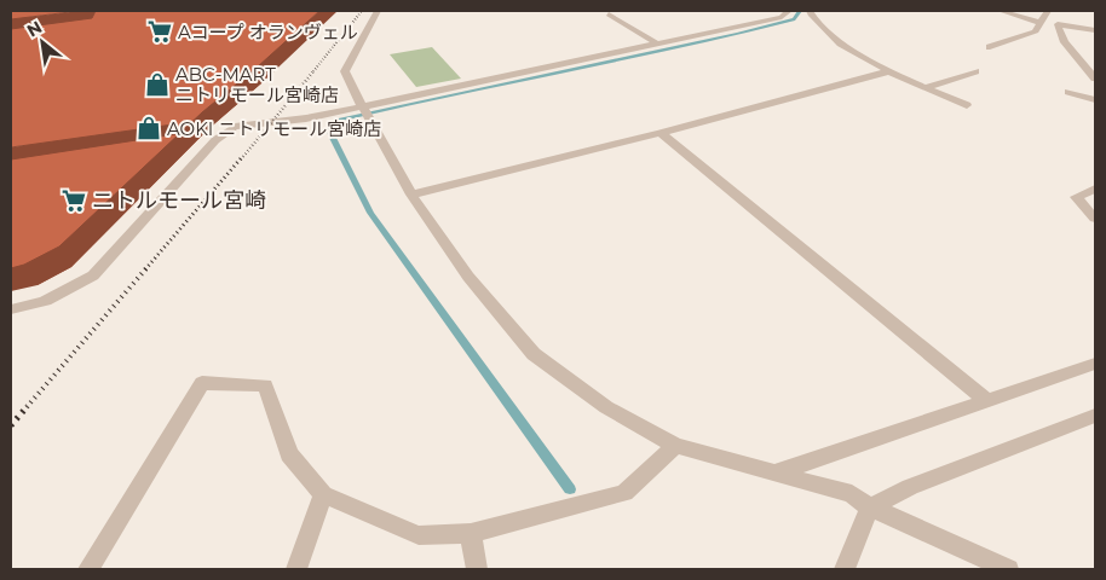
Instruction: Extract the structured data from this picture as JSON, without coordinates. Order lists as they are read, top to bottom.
{
  "places": {
    "supermarket": ["Aコープ オランヴェル", "ニトルモール宮崎"],
    "shop": ["ABC-MART ニトリモール宮崎店", "AOKI ニトリモール宮崎店"]
  },
  "north": "top left"
}
